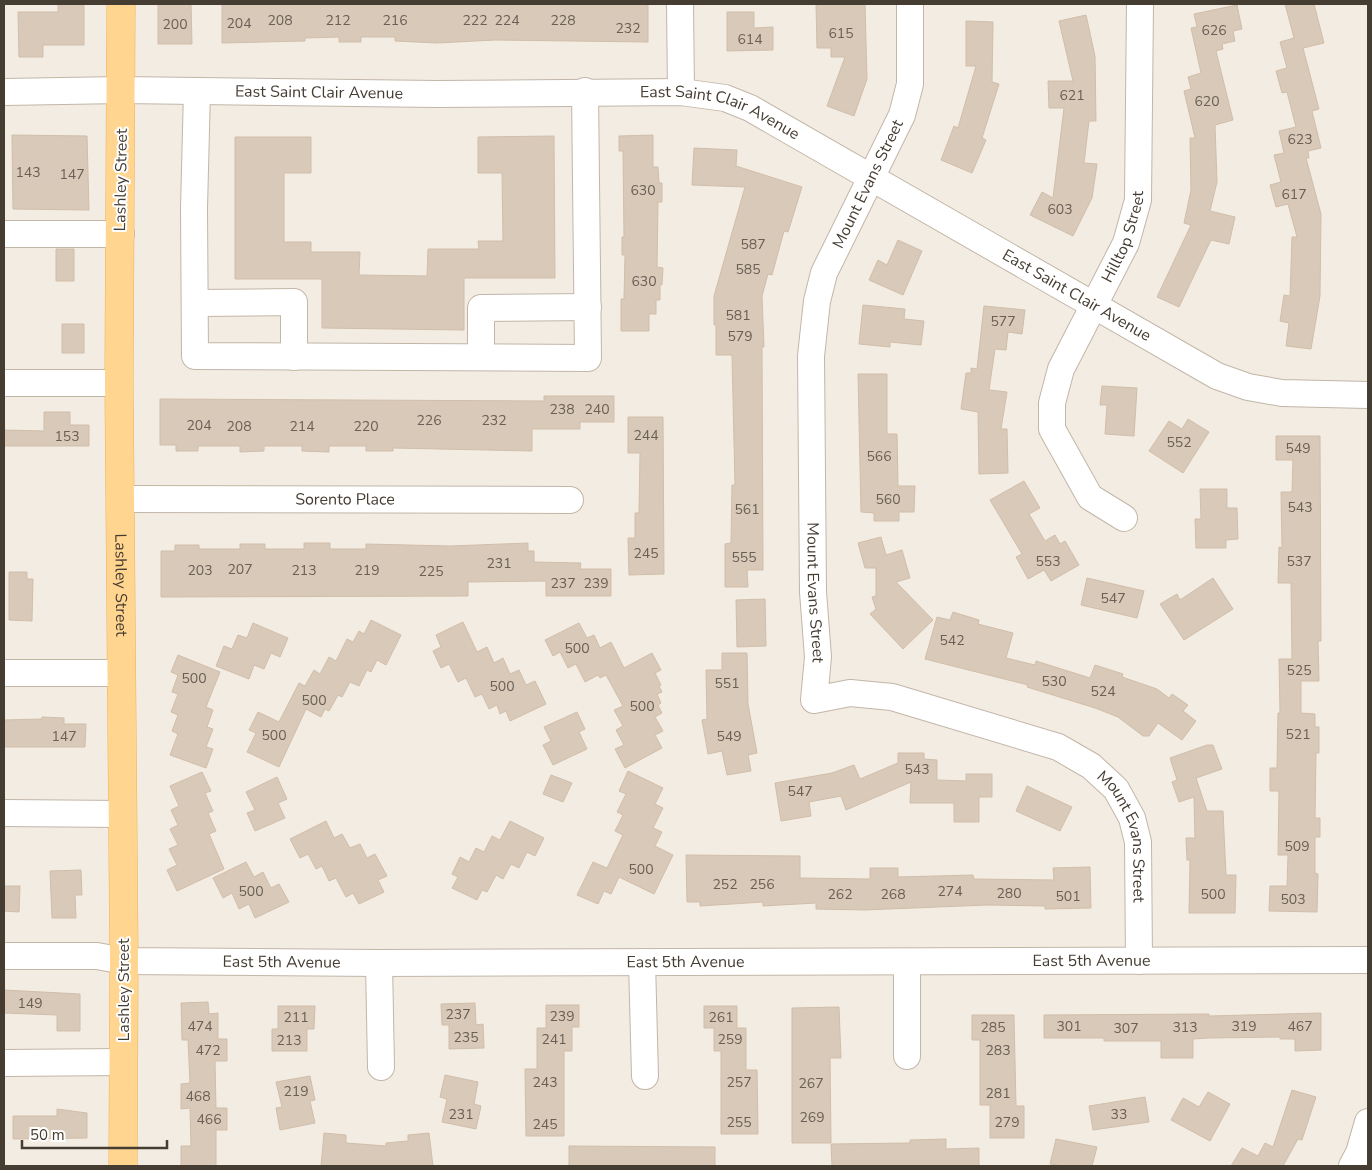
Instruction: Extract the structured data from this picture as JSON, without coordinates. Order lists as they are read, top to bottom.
{
  "streets": {
    "main road": ["Lashley Street"],
    "street": [
      "East Saint Clair Avenue",
      "Mount Evans Street",
      "Hilltop Street",
      "Sorento Place",
      "East 5th Avenue"
    ]
  },
  "crossings": [
    ["East Saint Clair Avenue", "Lashley Street"],
    ["East Saint Clair Avenue", "Mount Evans Street"],
    ["East Saint Clair Avenue", "Hilltop Street"],
    ["Lashley Street", "Sorento Place"],
    ["Lashley Street", "East 5th Avenue"],
    ["Mount Evans Street", "East 5th Avenue"]
  ],
  "house_numbers": [
    "208",
    "212",
    "216",
    "222",
    "224",
    "228",
    "204",
    "200",
    "232",
    "626",
    "615",
    "614",
    "621",
    "620",
    "623",
    "143",
    "147",
    "630",
    "617",
    "603",
    "587",
    "585",
    "630",
    "581",
    "577",
    "579",
    "238",
    "240",
    "226",
    "232",
    "204",
    "208",
    "214",
    "220",
    "244",
    "153",
    "552",
    "549",
    "566",
    "560",
    "543",
    "561",
    "245",
    "555",
    "553",
    "537",
    "231",
    "207",
    "203",
    "213",
    "219",
    "225",
    "237",
    "239",
    "547",
    "542",
    "500",
    "525",
    "500",
    "530",
    "551",
    "500",
    "524",
    "500",
    "500",
    "521",
    "500",
    "147",
    "549",
    "543",
    "547",
    "509",
    "500",
    "252",
    "256",
    "500",
    "274",
    "280",
    "262",
    "268",
    "500",
    "501",
    "503",
    "149",
    "237",
    "239",
    "211",
    "261",
    "474",
    "301",
    "319",
    "467",
    "285",
    "313",
    "307",
    "235",
    "241",
    "259",
    "213",
    "472",
    "283",
    "243",
    "257",
    "267",
    "219",
    "281",
    "468",
    "231",
    "33",
    "269",
    "466",
    "255",
    "279",
    "245"
  ],
  "scale_bar": "50 m"
}
